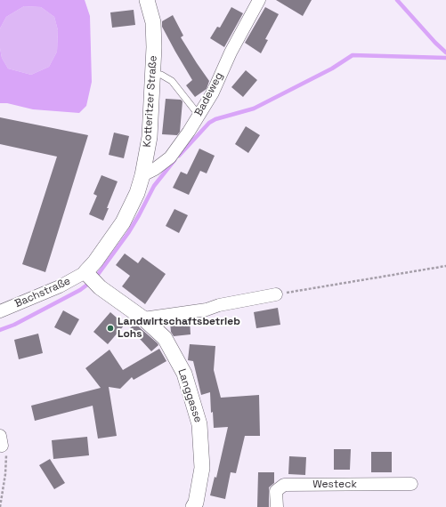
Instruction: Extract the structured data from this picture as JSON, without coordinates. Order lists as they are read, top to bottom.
{
  "streets": {
    "street": [
      "Badeweg",
      "Kotteritzer Straße",
      "Bachstraße",
      "Langgasse",
      "Westeck"
    ]
  },
  "crossings": [
    ["Badeweg", "Kotteritzer Straße"],
    ["Kotteritzer Straße", "Bachstraße"],
    ["Kotteritzer Straße", "Langgasse"],
    ["Bachstraße", "Langgasse"]
  ],
  "places": ["Landwirtschaftsbetrieb Lohs"]
}
